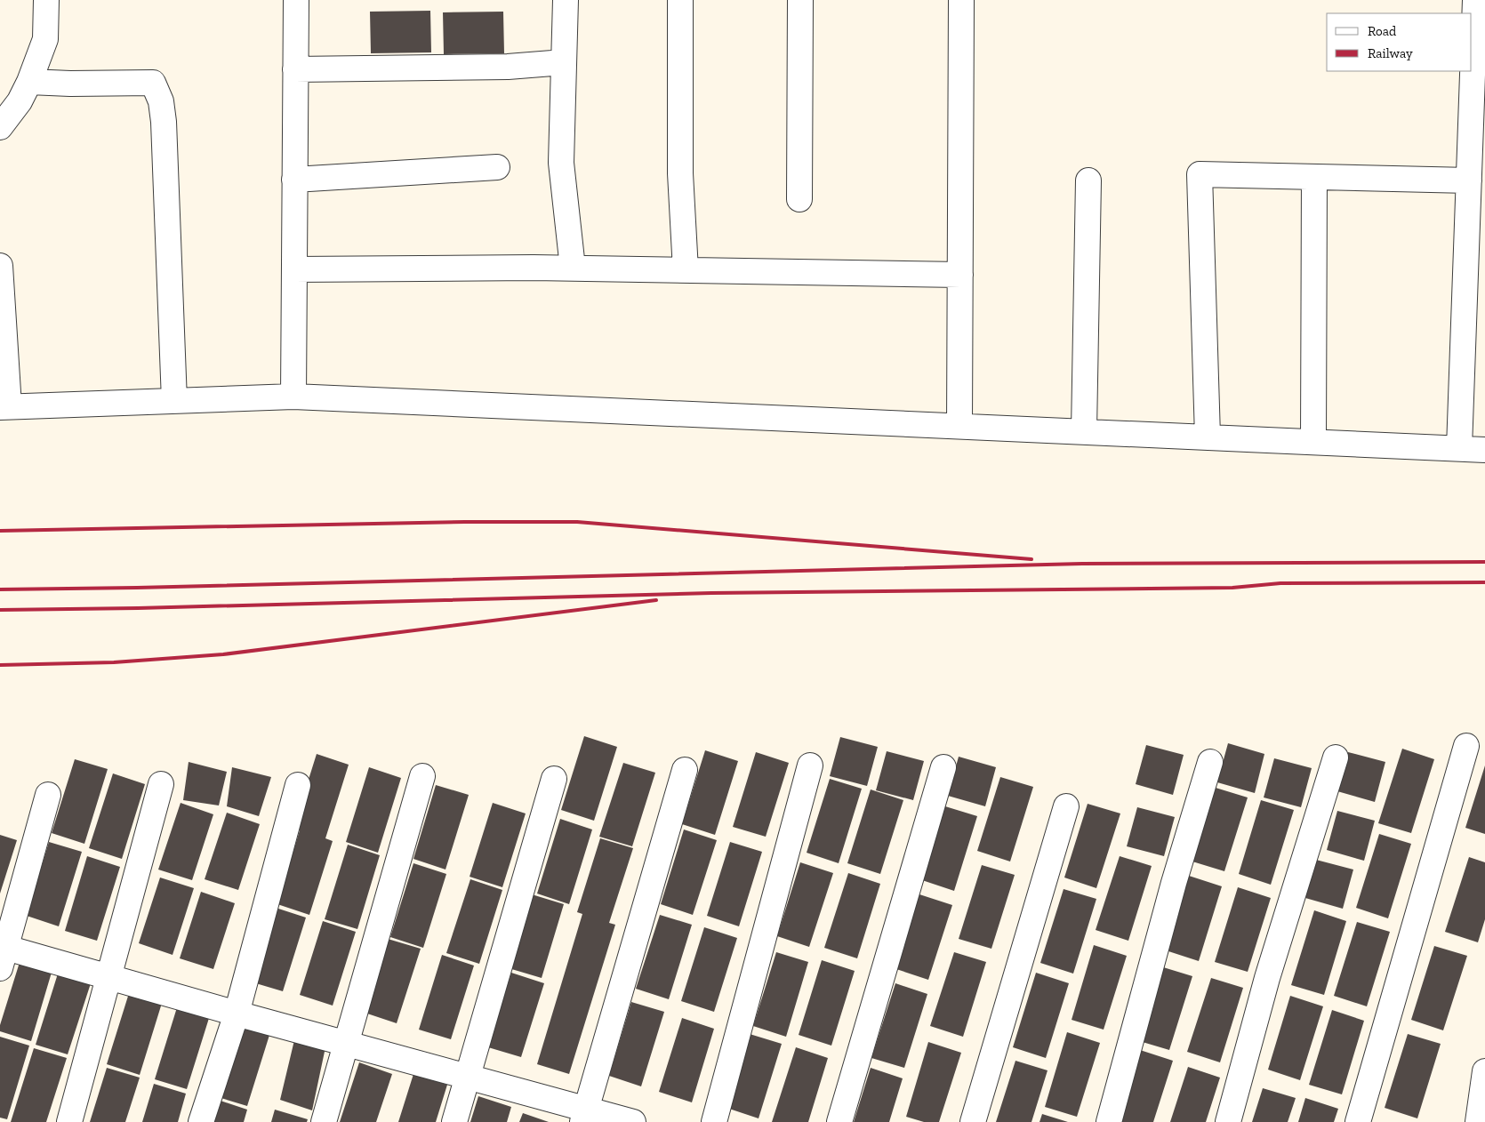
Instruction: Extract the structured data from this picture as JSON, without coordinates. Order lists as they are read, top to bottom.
{
  "legend": ["Road", "Railway"]
}
